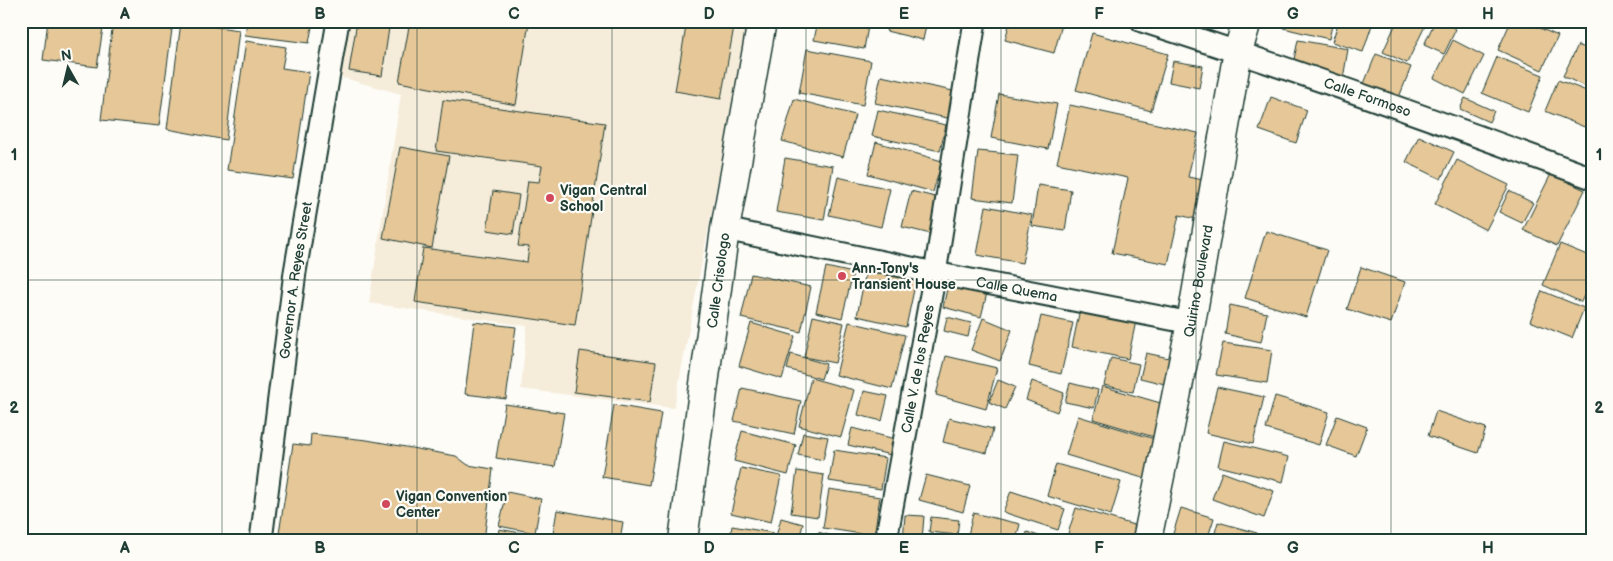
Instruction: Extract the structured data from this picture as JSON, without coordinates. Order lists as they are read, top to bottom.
{
  "streets": {
    "main road": ["Calle Crisologo", "Quirino Boulevard"],
    "street": [
      "Calle Formoso",
      "Governor A. Reyes Street",
      "Calle Quema",
      "Calle V. de los Reyes"
    ]
  },
  "crossings": [
    ["Calle Formoso", "Quirino Boulevard"],
    ["Calle Crisologo", "Calle Quema"],
    ["Quirino Boulevard", "Calle Quema"],
    ["Calle Quema", "Calle V. de los Reyes"]
  ],
  "places": ["Vigan Central School", "Ann-Tony's Transient House", "Vigan Convention Center"],
  "north": "top",
  "grid": {
    "columns": [
      "A",
      "B",
      "C",
      "D",
      "E",
      "F",
      "G",
      "H"
    ],
    "rows": ["1", "2"]
  }
}
